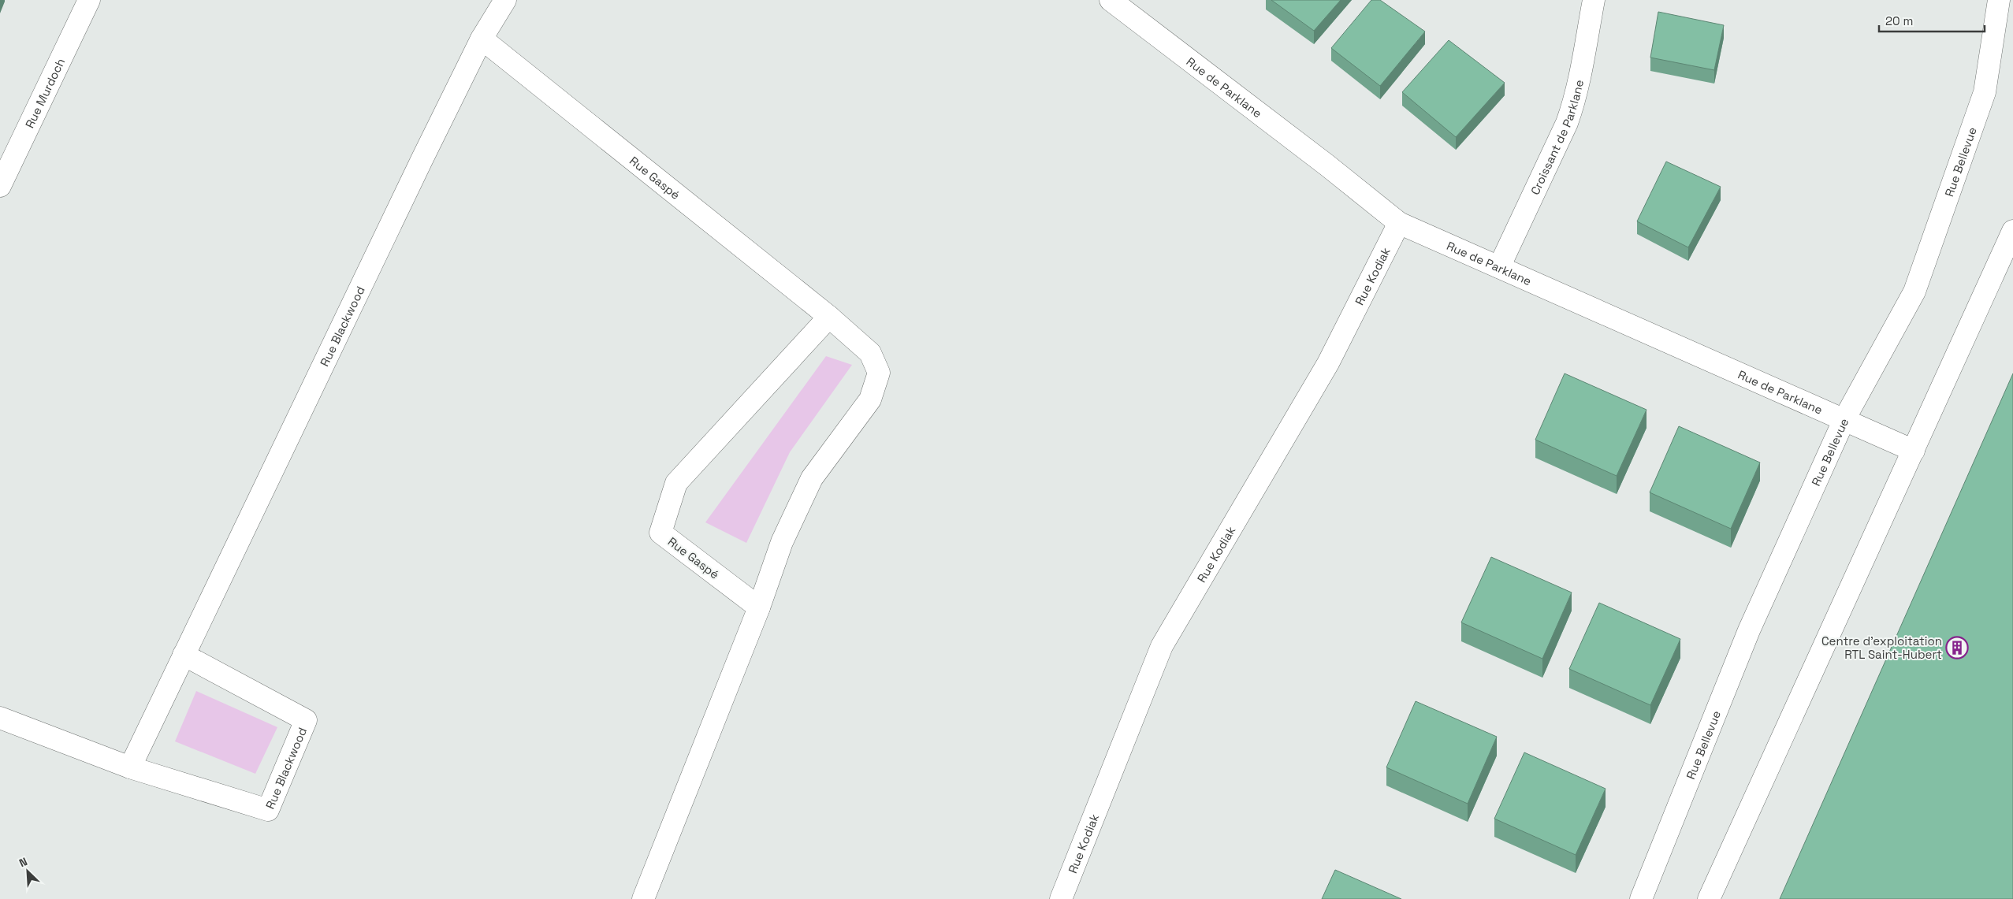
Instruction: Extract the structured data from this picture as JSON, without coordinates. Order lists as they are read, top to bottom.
{
  "streets": {
    "street": [
      "Rue de Parklane",
      "Rue Murdoch",
      "Croissant de Parklane",
      "Rue Bellevue",
      "Rue Gaspé",
      "Rue Kodiak",
      "Rue Blackwood"
    ]
  },
  "crossings": [
    ["Rue de Parklane", "Croissant de Parklane"],
    ["Rue de Parklane", "Rue Bellevue"],
    ["Rue de Parklane", "Rue Kodiak"],
    ["Rue Gaspé", "Rue Blackwood"]
  ],
  "places": {
    "building": ["Centre d'exploitation RTL Saint-Hubert"]
  },
  "scale_bar": "20 m",
  "north": "top left"
}
